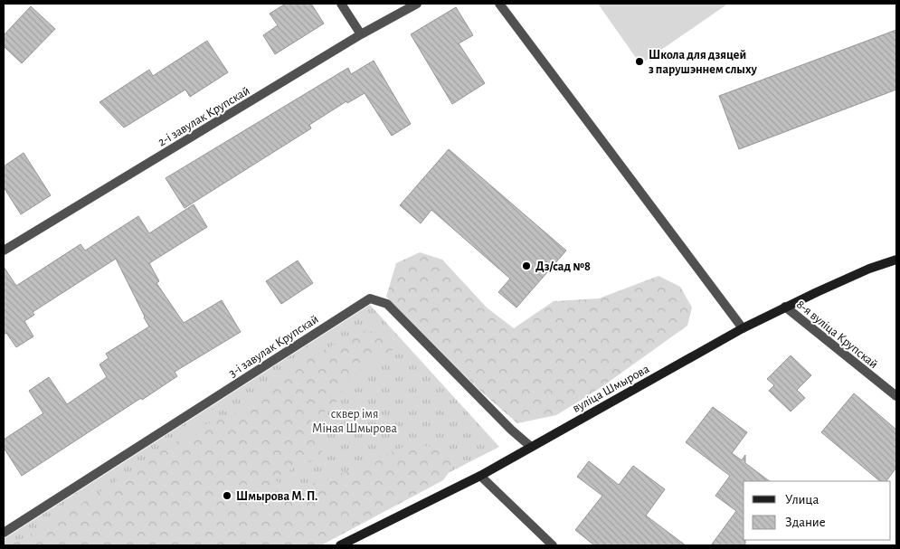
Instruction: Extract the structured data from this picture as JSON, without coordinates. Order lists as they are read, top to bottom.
{
  "streets": {
    "street": [
      "2-і завулак Крупскай",
      "8-я вуліца Крупскай",
      "3-і завулак Крупскай",
      "вуліца Шмырова"
    ]
  },
  "crossings": [
    ["8-я вуліца Крупскай", "вуліца Шмырова"],
    ["3-і завулак Крупскай", "вуліца Шмырова"]
  ],
  "parks": ["сквер імя Міная Шмырова"],
  "places": ["Школа для дзяцей з парушэннем слыху", "Дз/сад №8", "Шмырова М. П."],
  "legend": ["Улица", "Здание"]
}
